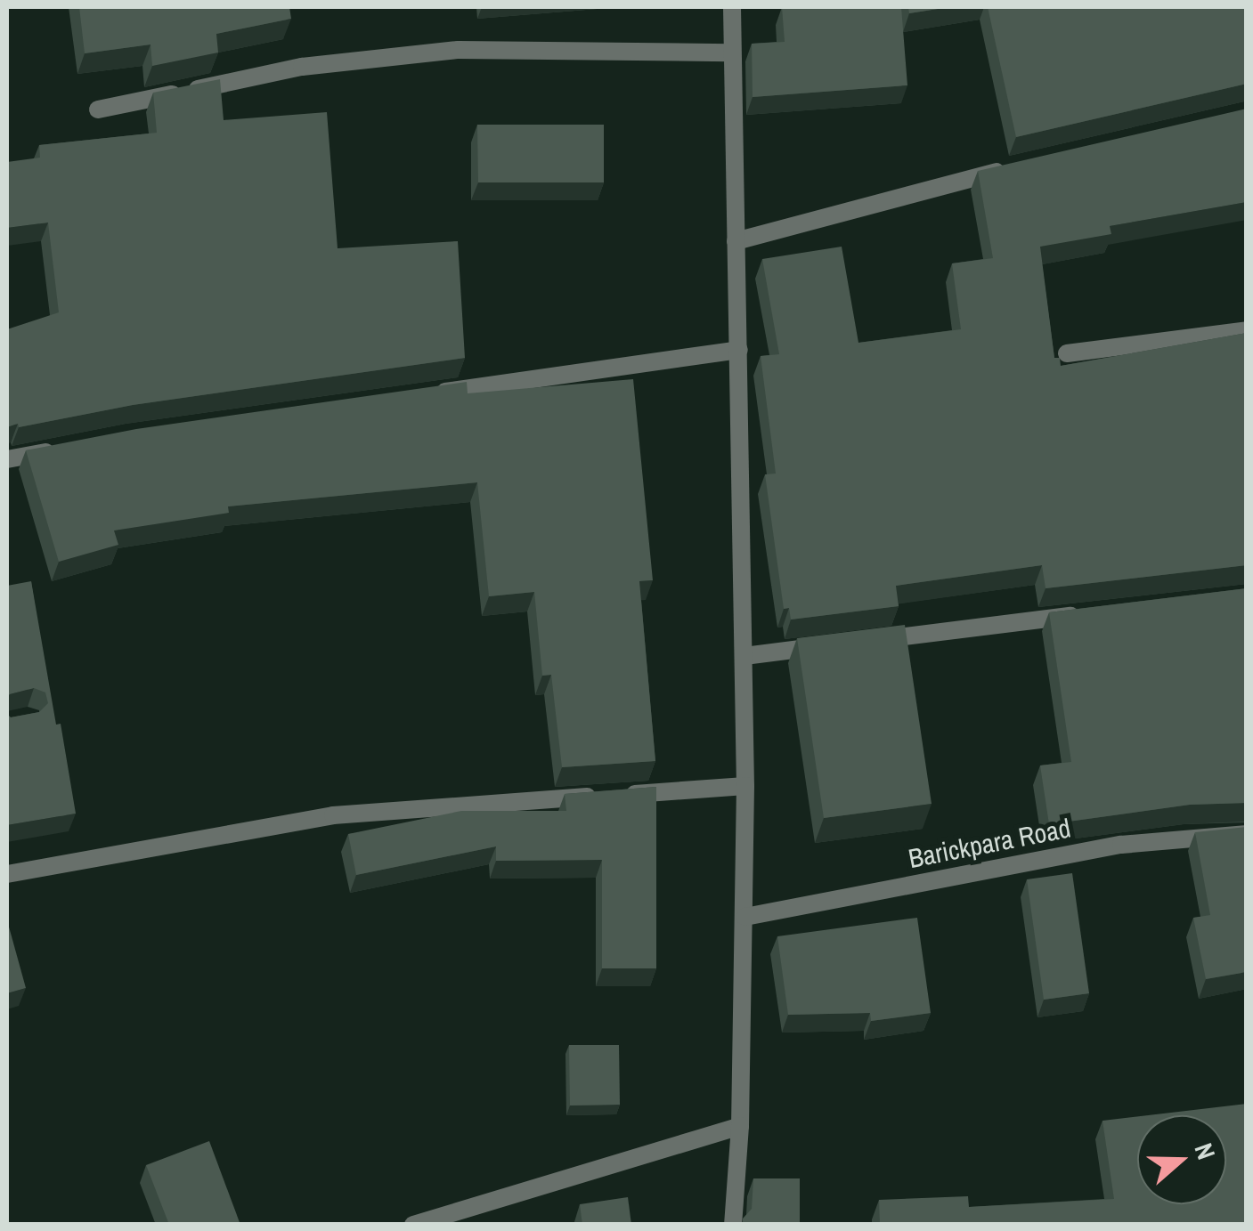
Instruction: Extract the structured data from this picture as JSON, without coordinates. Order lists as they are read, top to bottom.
{
  "streets": {
    "street": ["Barickpara Road"]
  },
  "north": "right"
}
